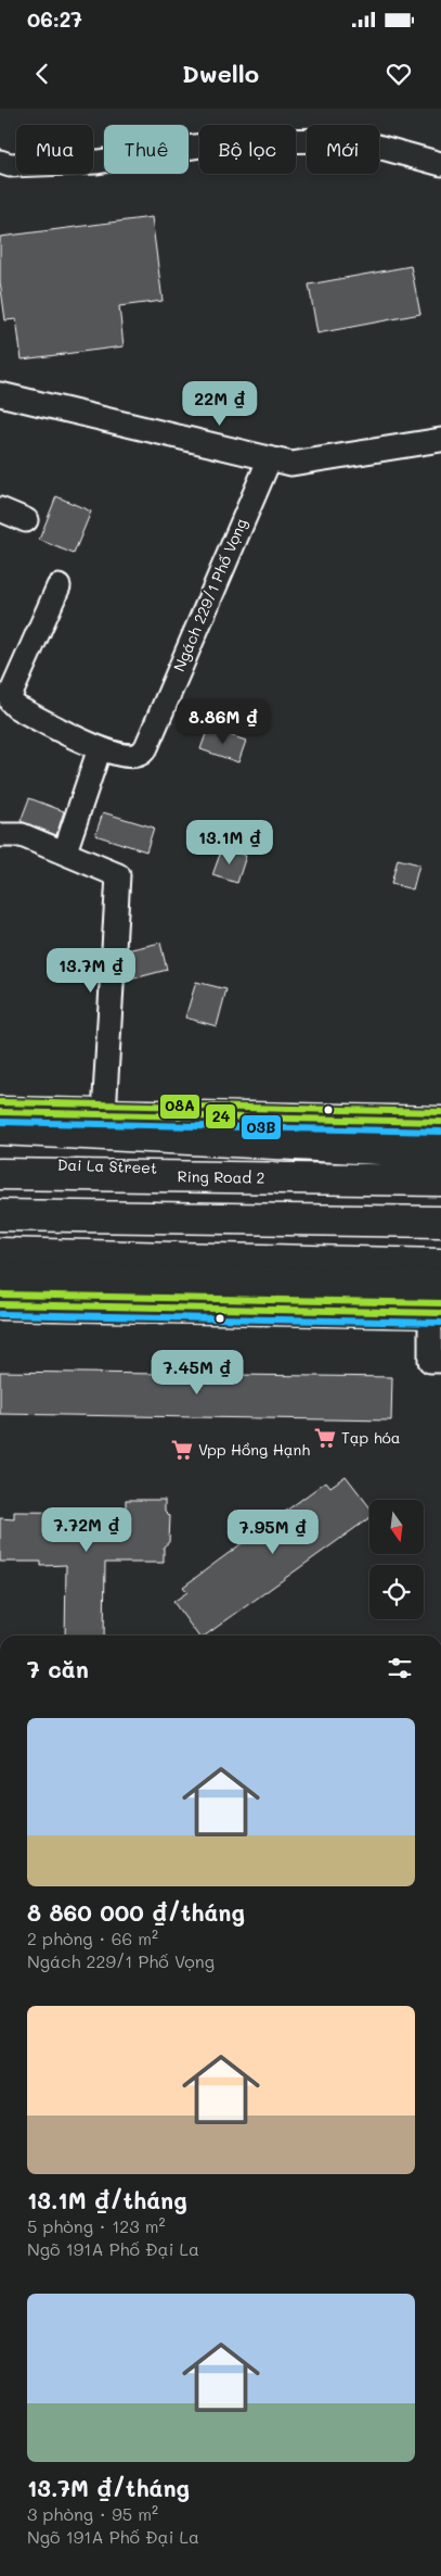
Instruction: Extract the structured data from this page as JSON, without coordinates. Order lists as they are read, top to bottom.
{
  "streets": {
    "main road": ["Dai La Street", "Ring Road 2"],
    "street": ["Ngách 229/1 Phố Vọng"]
  },
  "places": {
    "supermarket": ["Tạp hóa", "Vpp Hồng Hạnh"]
  },
  "lines": ["transit line 08A", "transit line 24", "transit line 03B"],
  "north": "bottom",
  "page": {
    "status": "06:27",
    "header": "Dwello",
    "chip": [
      "Mua",
      "Thuê",
      "Bộ lọc",
      "Mới"
    ],
    "price": [
      "22M ₫",
      "8.86M ₫",
      "13.1M ₫",
      "13.7M ₫",
      "7.45M ₫",
      "7.72M ₫",
      "7.95M ₫"
    ],
    "heading": "7 căn",
    "list": [
      {
        "name": "8 860 000 ₫/tháng",
        "note": "2 phòng · 66 m² · Ngách 229/1 Phố Vọng"
      },
      {
        "name": "13.1M ₫/tháng",
        "note": "5 phòng · 123 m² · Ngõ 191A Phố Đại La"
      },
      {
        "name": "13.7M ₫/tháng",
        "note": "3 phòng · 95 m² · Ngõ 191A Phố Đại La"
      }
    ]
  }
}
